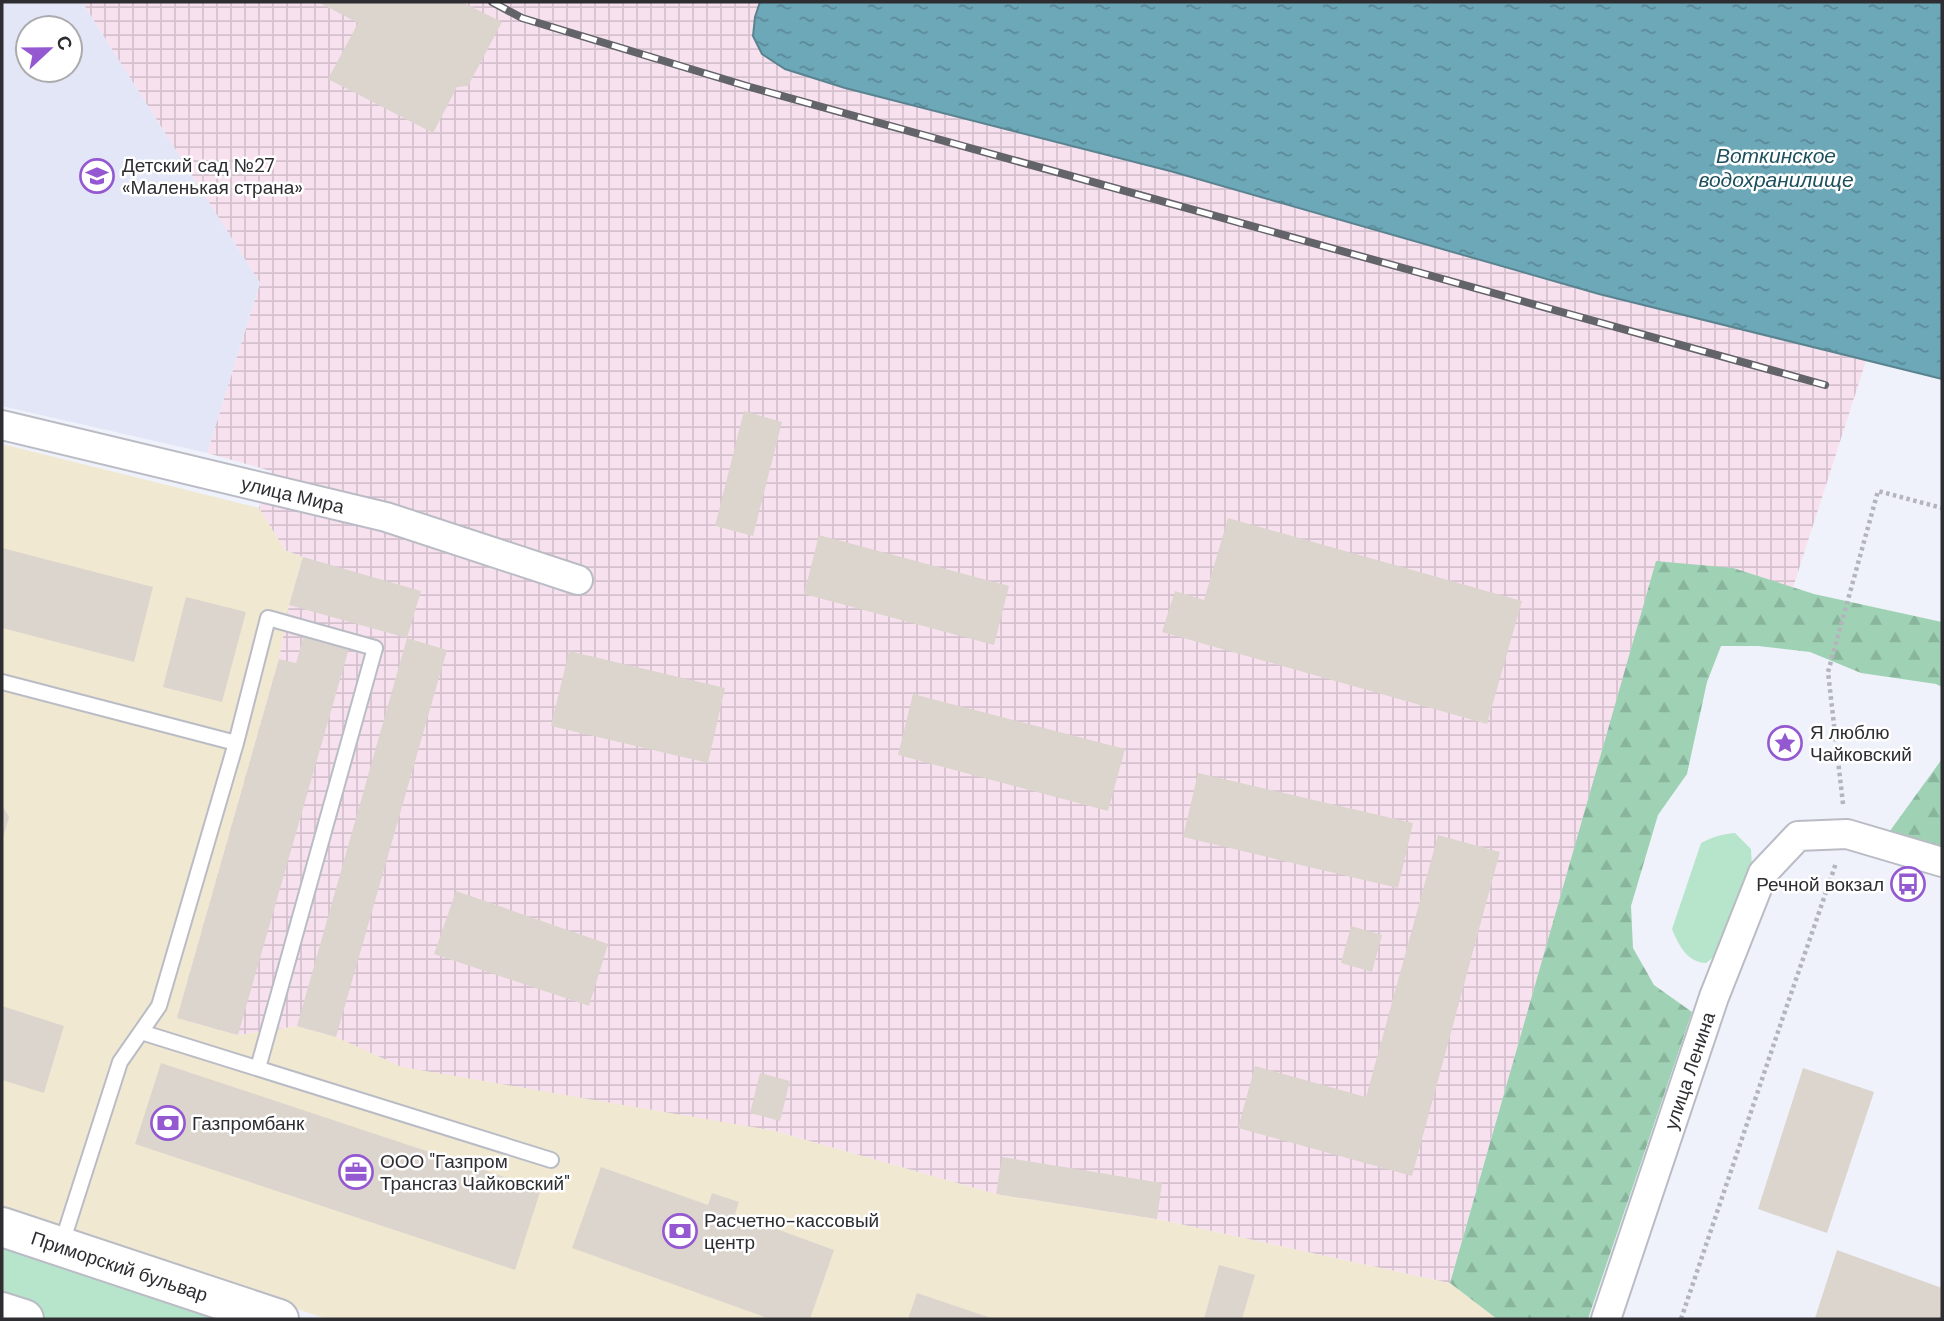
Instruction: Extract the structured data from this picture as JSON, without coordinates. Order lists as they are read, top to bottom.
{
  "streets": {
    "street": ["улица Мира", "улица Ленина", "Приморский бульвар"]
  },
  "water": ["Воткинское водохранилище"],
  "places": {
    "school or university": ["Детский сад №27 «Маленькая страна»"],
    "place": ["Я люблю Чайковский"],
    "bus stop": ["Речной вокзал"],
    "bank": ["Газпромбанк", "Расчетно-кассовый центр"],
    "office": ["ООО \"Газпром Трансгаз Чайковский\""]
  },
  "north": "right"
}
